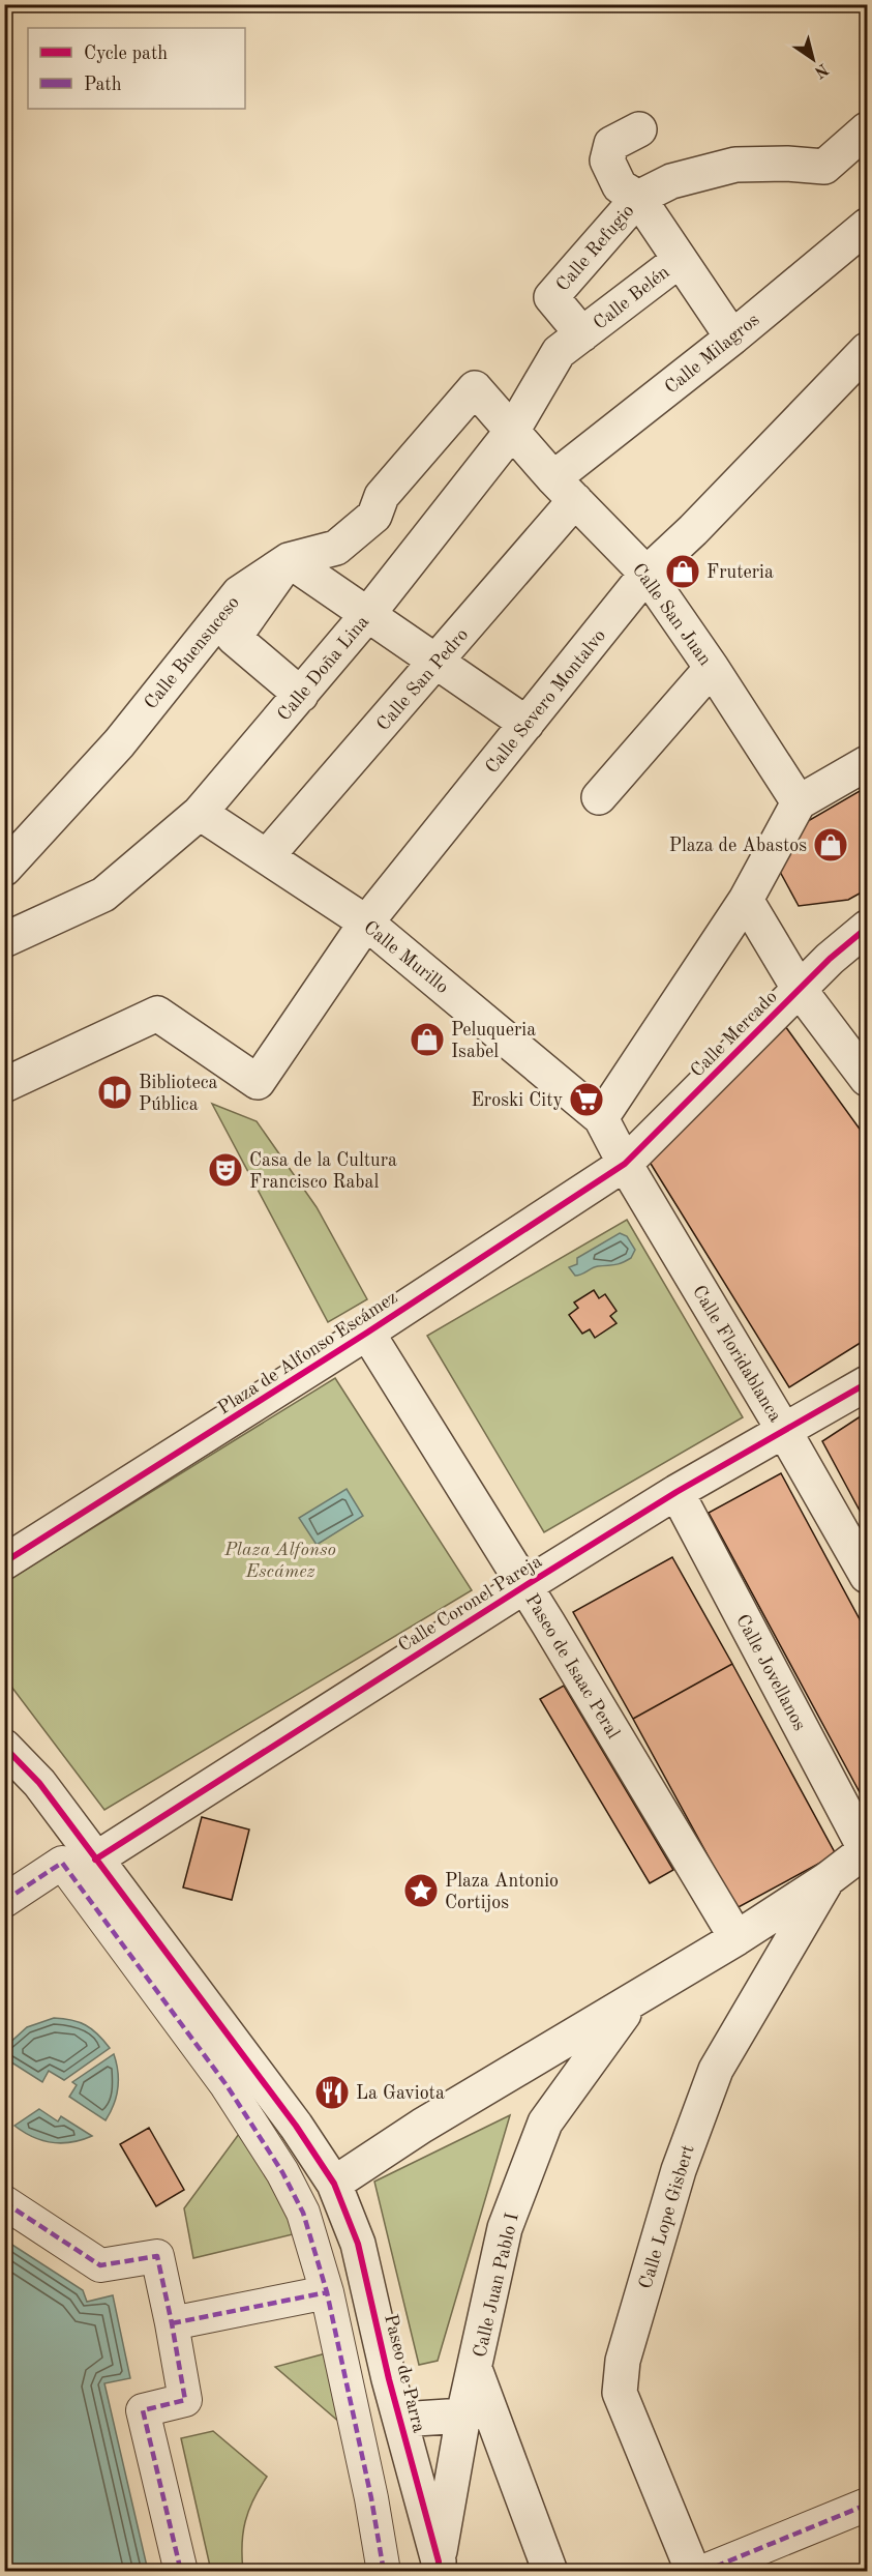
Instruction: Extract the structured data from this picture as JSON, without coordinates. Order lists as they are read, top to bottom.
{
  "streets": {
    "street": [
      "Calle Refugio",
      "Calle Belén",
      "Calle Milagros",
      "Calle San Juan",
      "Calle Buensuceso",
      "Calle Doña Lina",
      "Calle San Pedro",
      "Calle Severo Montalvo",
      "Calle Murillo",
      "Calle Mercado",
      "Plaza de Alfonso Escámez",
      "Calle Floridablanca",
      "Calle Coronel Pareja",
      "Paseo de Isaac Peral",
      "Calle Jovellanos",
      "Calle Lope Gisbert",
      "Calle Juan Pablo I",
      "Paseo de Parra"
    ]
  },
  "crossings": [
    ["Calle Refugio", "Calle Belén"],
    ["Calle Refugio", "Calle Doña Lina"],
    ["Calle Belén", "Calle Doña Lina"],
    ["Calle Milagros", "Calle San Juan"],
    ["Calle Milagros", "Calle San Pedro"],
    ["Calle San Juan", "Calle Buensuceso"],
    ["Calle San Juan", "Calle Doña Lina"],
    ["Calle San Juan", "Calle San Pedro"],
    ["Calle San Juan", "Calle Severo Montalvo"],
    ["Calle Doña Lina", "Calle Murillo"],
    ["Calle San Pedro", "Calle Murillo"],
    ["Calle Severo Montalvo", "Calle Murillo"],
    ["Calle Murillo", "Calle Floridablanca"],
    ["Calle Mercado", "Plaza de Alfonso Escámez"],
    ["Calle Mercado", "Calle Floridablanca"],
    ["Plaza de Alfonso Escámez", "Calle Floridablanca"],
    ["Plaza de Alfonso Escámez", "Paseo de Isaac Peral"],
    ["Calle Floridablanca", "Calle Coronel Pareja"],
    ["Calle Coronel Pareja", "Paseo de Isaac Peral"],
    ["Calle Coronel Pareja", "Calle Jovellanos"],
    ["Calle Coronel Pareja", "Paseo de Parra"],
    ["Paseo de Isaac Peral", "Calle Juan Pablo I"],
    ["Calle Jovellanos", "Calle Juan Pablo I"],
    ["Calle Lope Gisbert", "Calle Juan Pablo I"],
    ["Calle Juan Pablo I", "Paseo de Parra"]
  ],
  "parks": ["Plaza Alfonso Escámez"],
  "places": {
    "shop": ["Fruteria", "Plaza de Abastos", "Peluqueria Isabel"],
    "library": ["Biblioteca Pública"],
    "supermarket": ["Eroski City"],
    "theatre": ["Casa de la Cultura Francisco Rabal"],
    "place": ["Plaza Antonio Cortijos"],
    "restaurant": ["La Gaviota"]
  },
  "legend": ["Cycle path", "Path"],
  "north": "bottom right"
}
